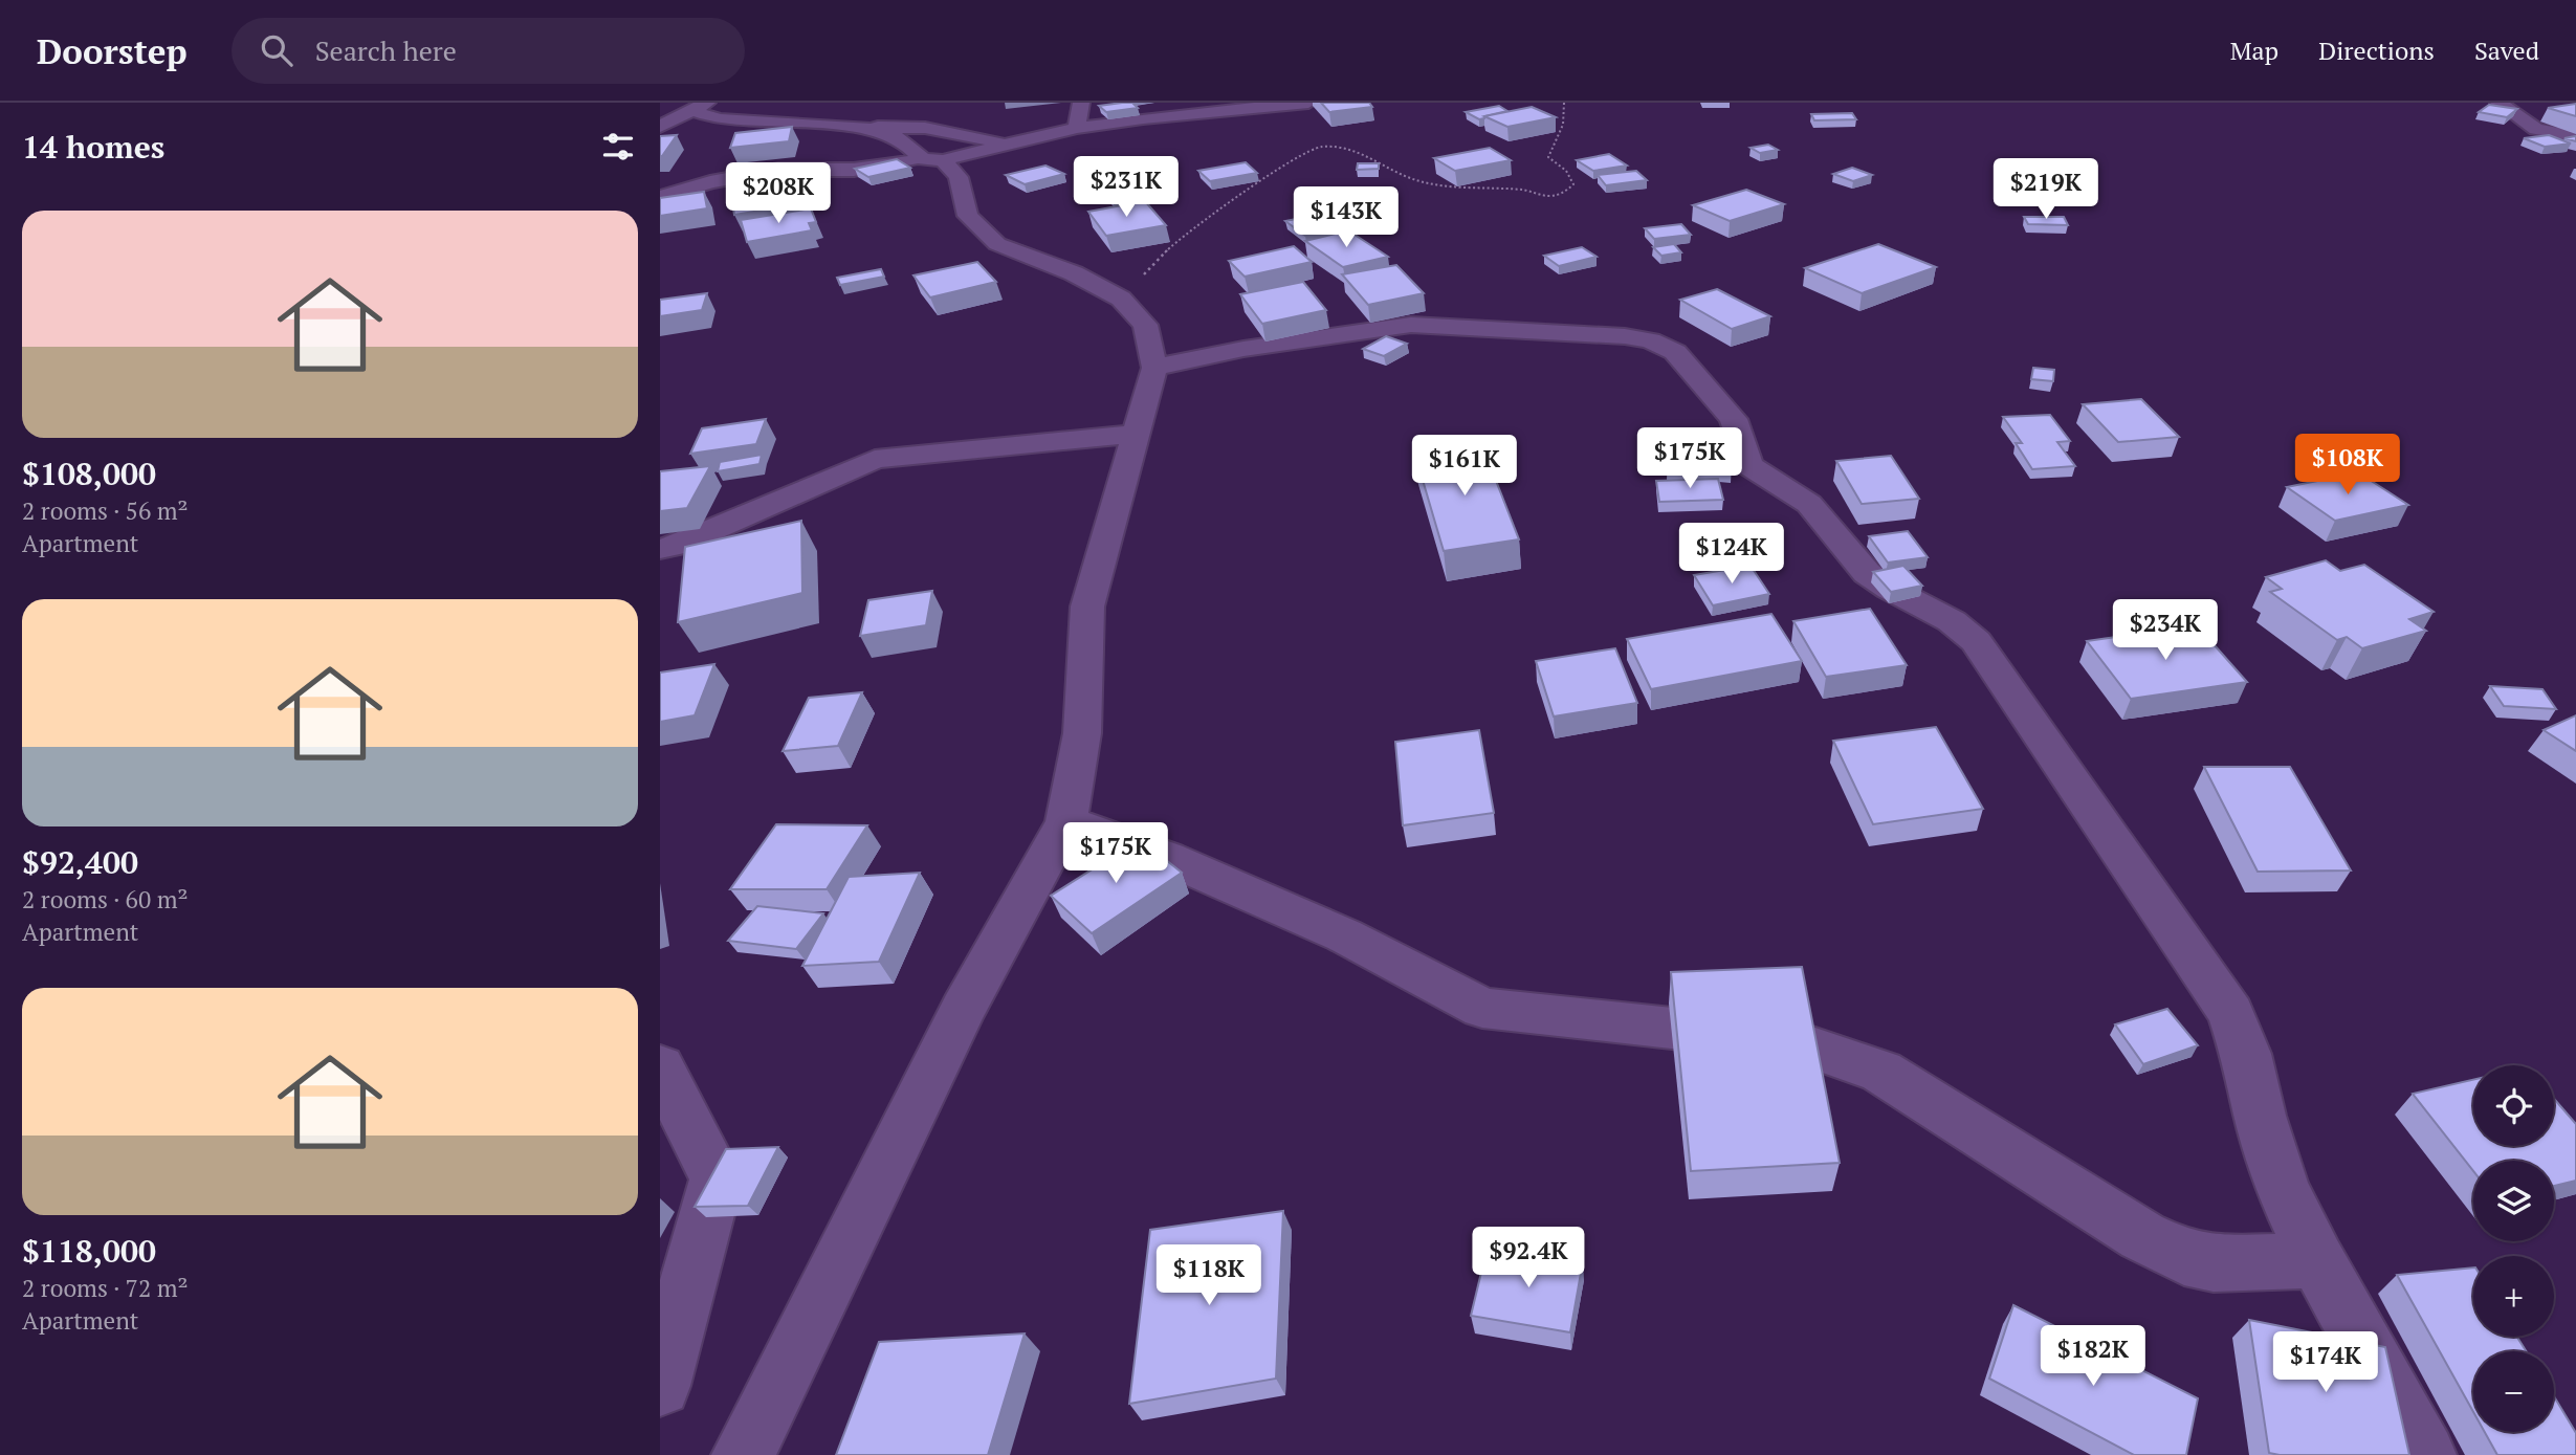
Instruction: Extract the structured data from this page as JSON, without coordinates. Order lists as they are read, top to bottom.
{
  "page": {
    "header": "Doorstep",
    "search": "Search here",
    "nav": ["Map", "Directions", "Saved"],
    "heading": "14 homes",
    "price": [
      "$231K",
      "$219K",
      "$208K",
      "$143K",
      "$175K",
      "$108K",
      "$161K",
      "$124K",
      "$234K",
      "$175K",
      "$92.4K",
      "$118K",
      "$182K",
      "$174K"
    ],
    "list": [
      {
        "name": "$108,000",
        "note": "2 rooms · 56 m² · Apartment"
      },
      {
        "name": "$92,400",
        "note": "2 rooms · 60 m² · Apartment"
      },
      {
        "name": "$118,000",
        "note": "2 rooms · 72 m² · Apartment"
      }
    ],
    "map_buttons": ["+", "−"]
  }
}
